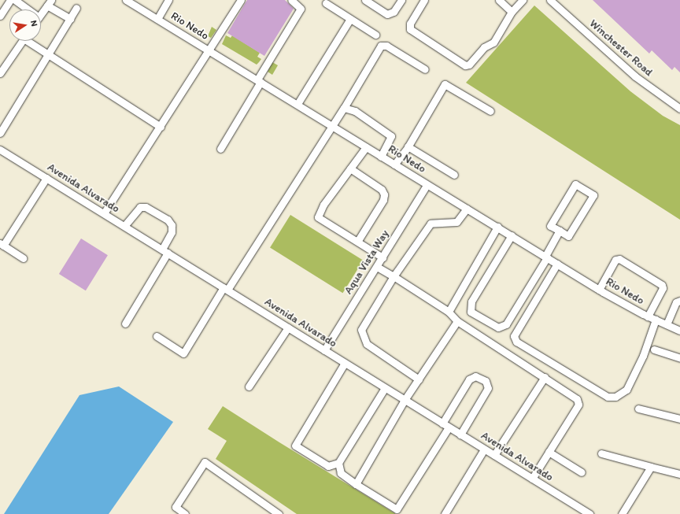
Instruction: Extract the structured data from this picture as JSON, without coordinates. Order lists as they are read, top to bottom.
{
  "streets": {
    "street": [
      "Rio Nedo",
      "Winchester Road",
      "Avenida Alvarado",
      "Aqua Vista Way"
    ]
  },
  "crossings": [
    ["Rio Nedo", "Aqua Vista Way"],
    ["Avenida Alvarado", "Aqua Vista Way"]
  ],
  "north": "right"
}
